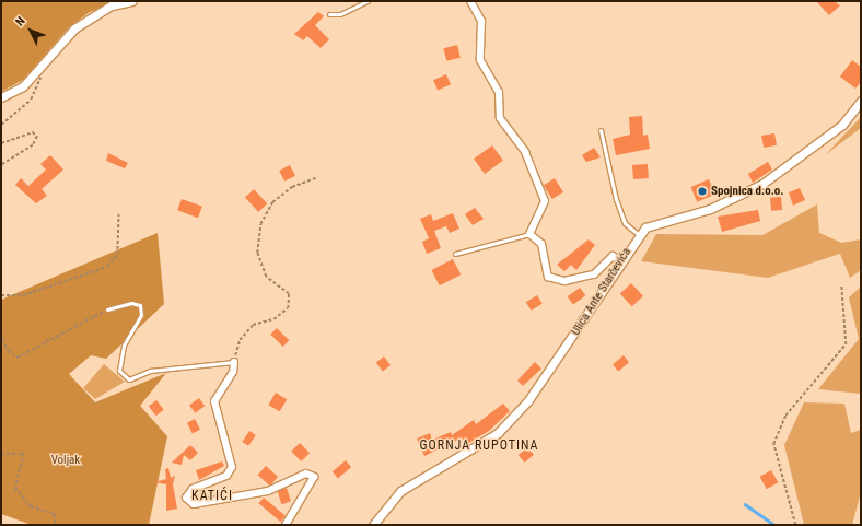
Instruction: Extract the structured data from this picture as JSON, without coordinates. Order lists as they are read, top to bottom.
{
  "streets": {
    "street": ["Ulica Ante Starčevića"]
  },
  "districts": ["GORNJA RUPOTINA", "KATIĆI"],
  "parks": ["Voljak"],
  "places": ["Spojnica d.o.o."],
  "north": "top left"
}
